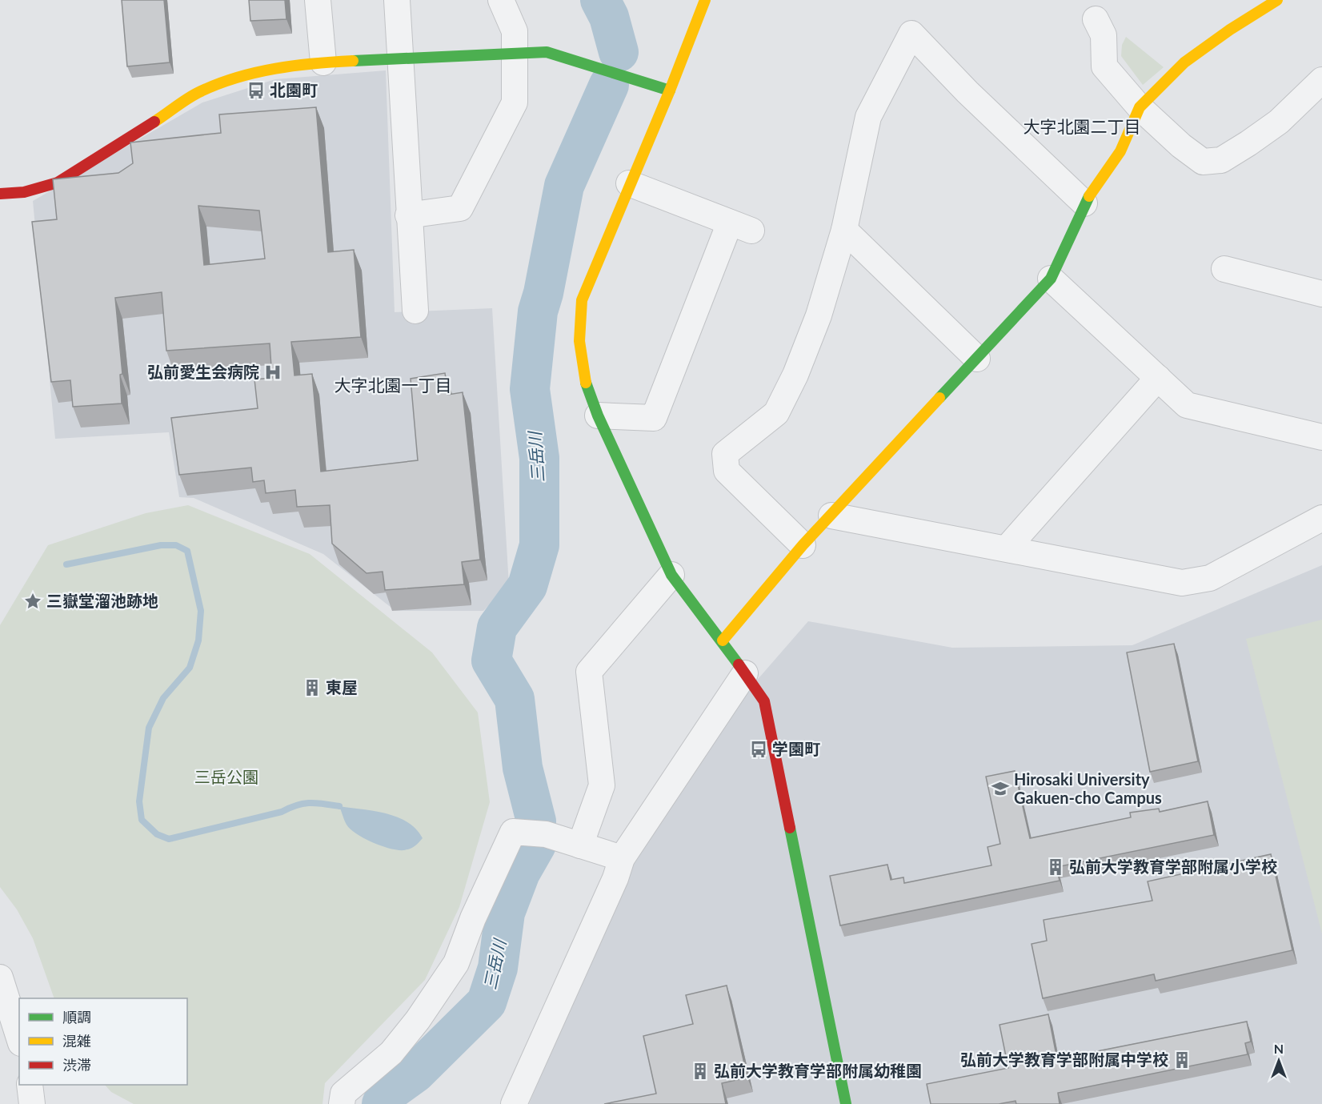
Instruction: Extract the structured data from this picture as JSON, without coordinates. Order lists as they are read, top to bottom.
{
  "districts": ["大字北園二丁目", "大字北園一丁目"],
  "water": ["三岳川"],
  "parks": ["三岳公園"],
  "places": {
    "bus stop": ["北園町", "学園町"],
    "hospital": ["弘前愛生会病院"],
    "place": ["三嶽堂溜池跡地"],
    "building": [
      "東屋",
      "弘前大学教育学部附属小学校",
      "弘前大学教育学部附属中学校",
      "弘前大学教育学部附属幼稚園"
    ],
    "school or university": ["Hirosaki University Gakuen-cho Campus"]
  },
  "legend": ["順調", "混雑", "渋滞"],
  "north": "top"
}
